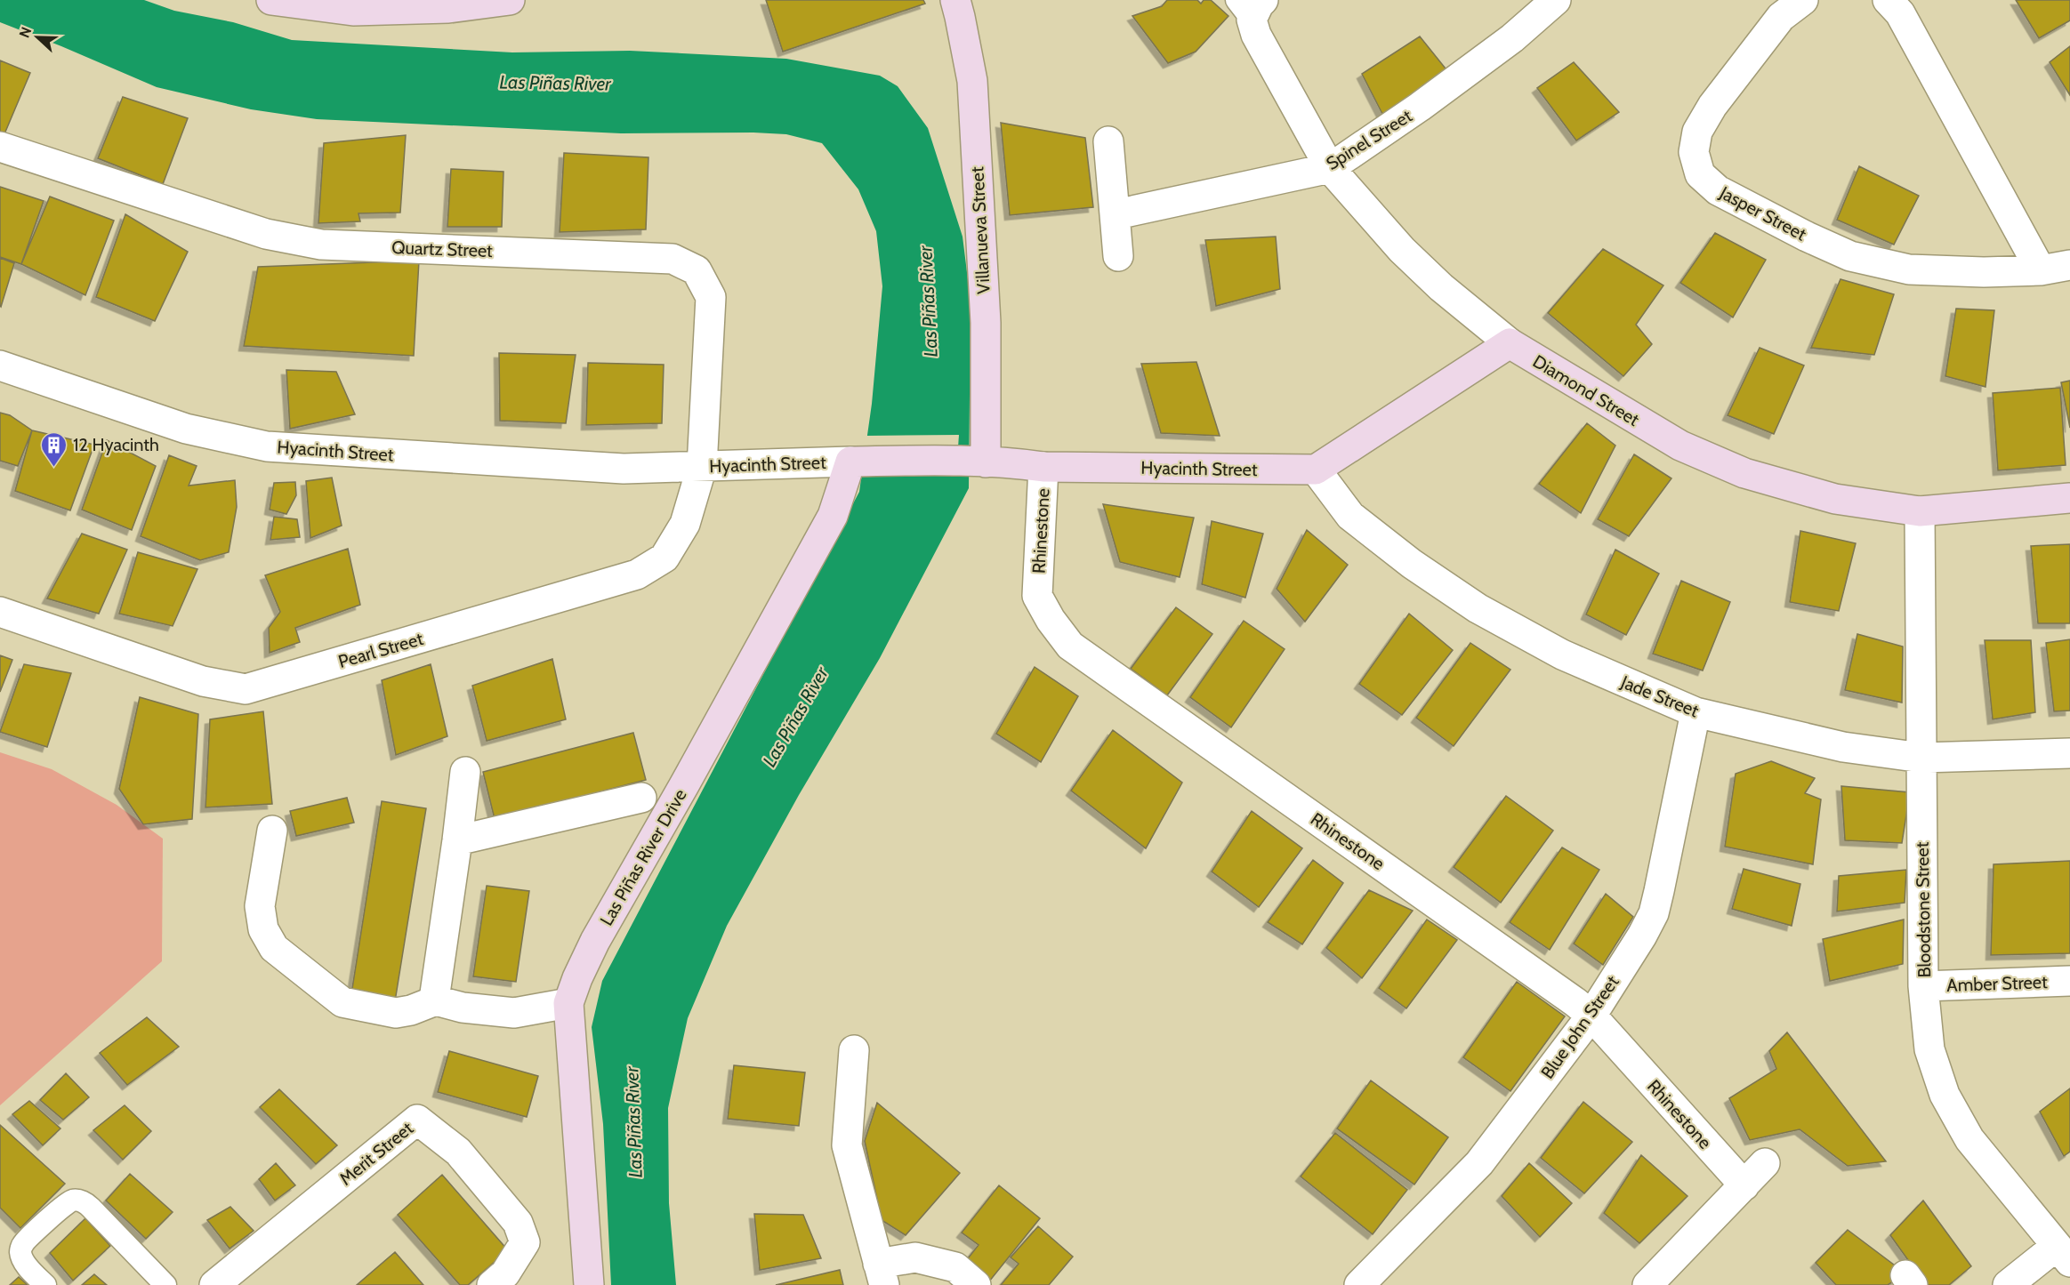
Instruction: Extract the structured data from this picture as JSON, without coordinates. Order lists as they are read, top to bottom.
{
  "streets": {
    "street": [
      "Spinel Street",
      "Jasper Street",
      "Villanueva Street",
      "Quartz Street",
      "Diamond Street",
      "Hyacinth Street",
      "Rhinestone",
      "Pearl Street",
      "Jade Street",
      "Las Piñas River Drive",
      "Bloodstone Street",
      "Amber Street",
      "Blue John Street",
      "Merit Street"
    ]
  },
  "crossings": [
    ["Spinel Street", "Diamond Street"],
    ["Villanueva Street", "Hyacinth Street"],
    ["Quartz Street", "Hyacinth Street"],
    ["Quartz Street", "Pearl Street"],
    ["Diamond Street", "Bloodstone Street"],
    ["Hyacinth Street", "Rhinestone"],
    ["Hyacinth Street", "Pearl Street"],
    ["Hyacinth Street", "Jade Street"],
    ["Hyacinth Street", "Las Piñas River Drive"],
    ["Rhinestone", "Blue John Street"],
    ["Jade Street", "Bloodstone Street"],
    ["Jade Street", "Blue John Street"],
    ["Bloodstone Street", "Amber Street"]
  ],
  "water": ["Las Piñas River"],
  "places": {
    "building": ["12 Hyacinth"]
  },
  "north": "left"
}
